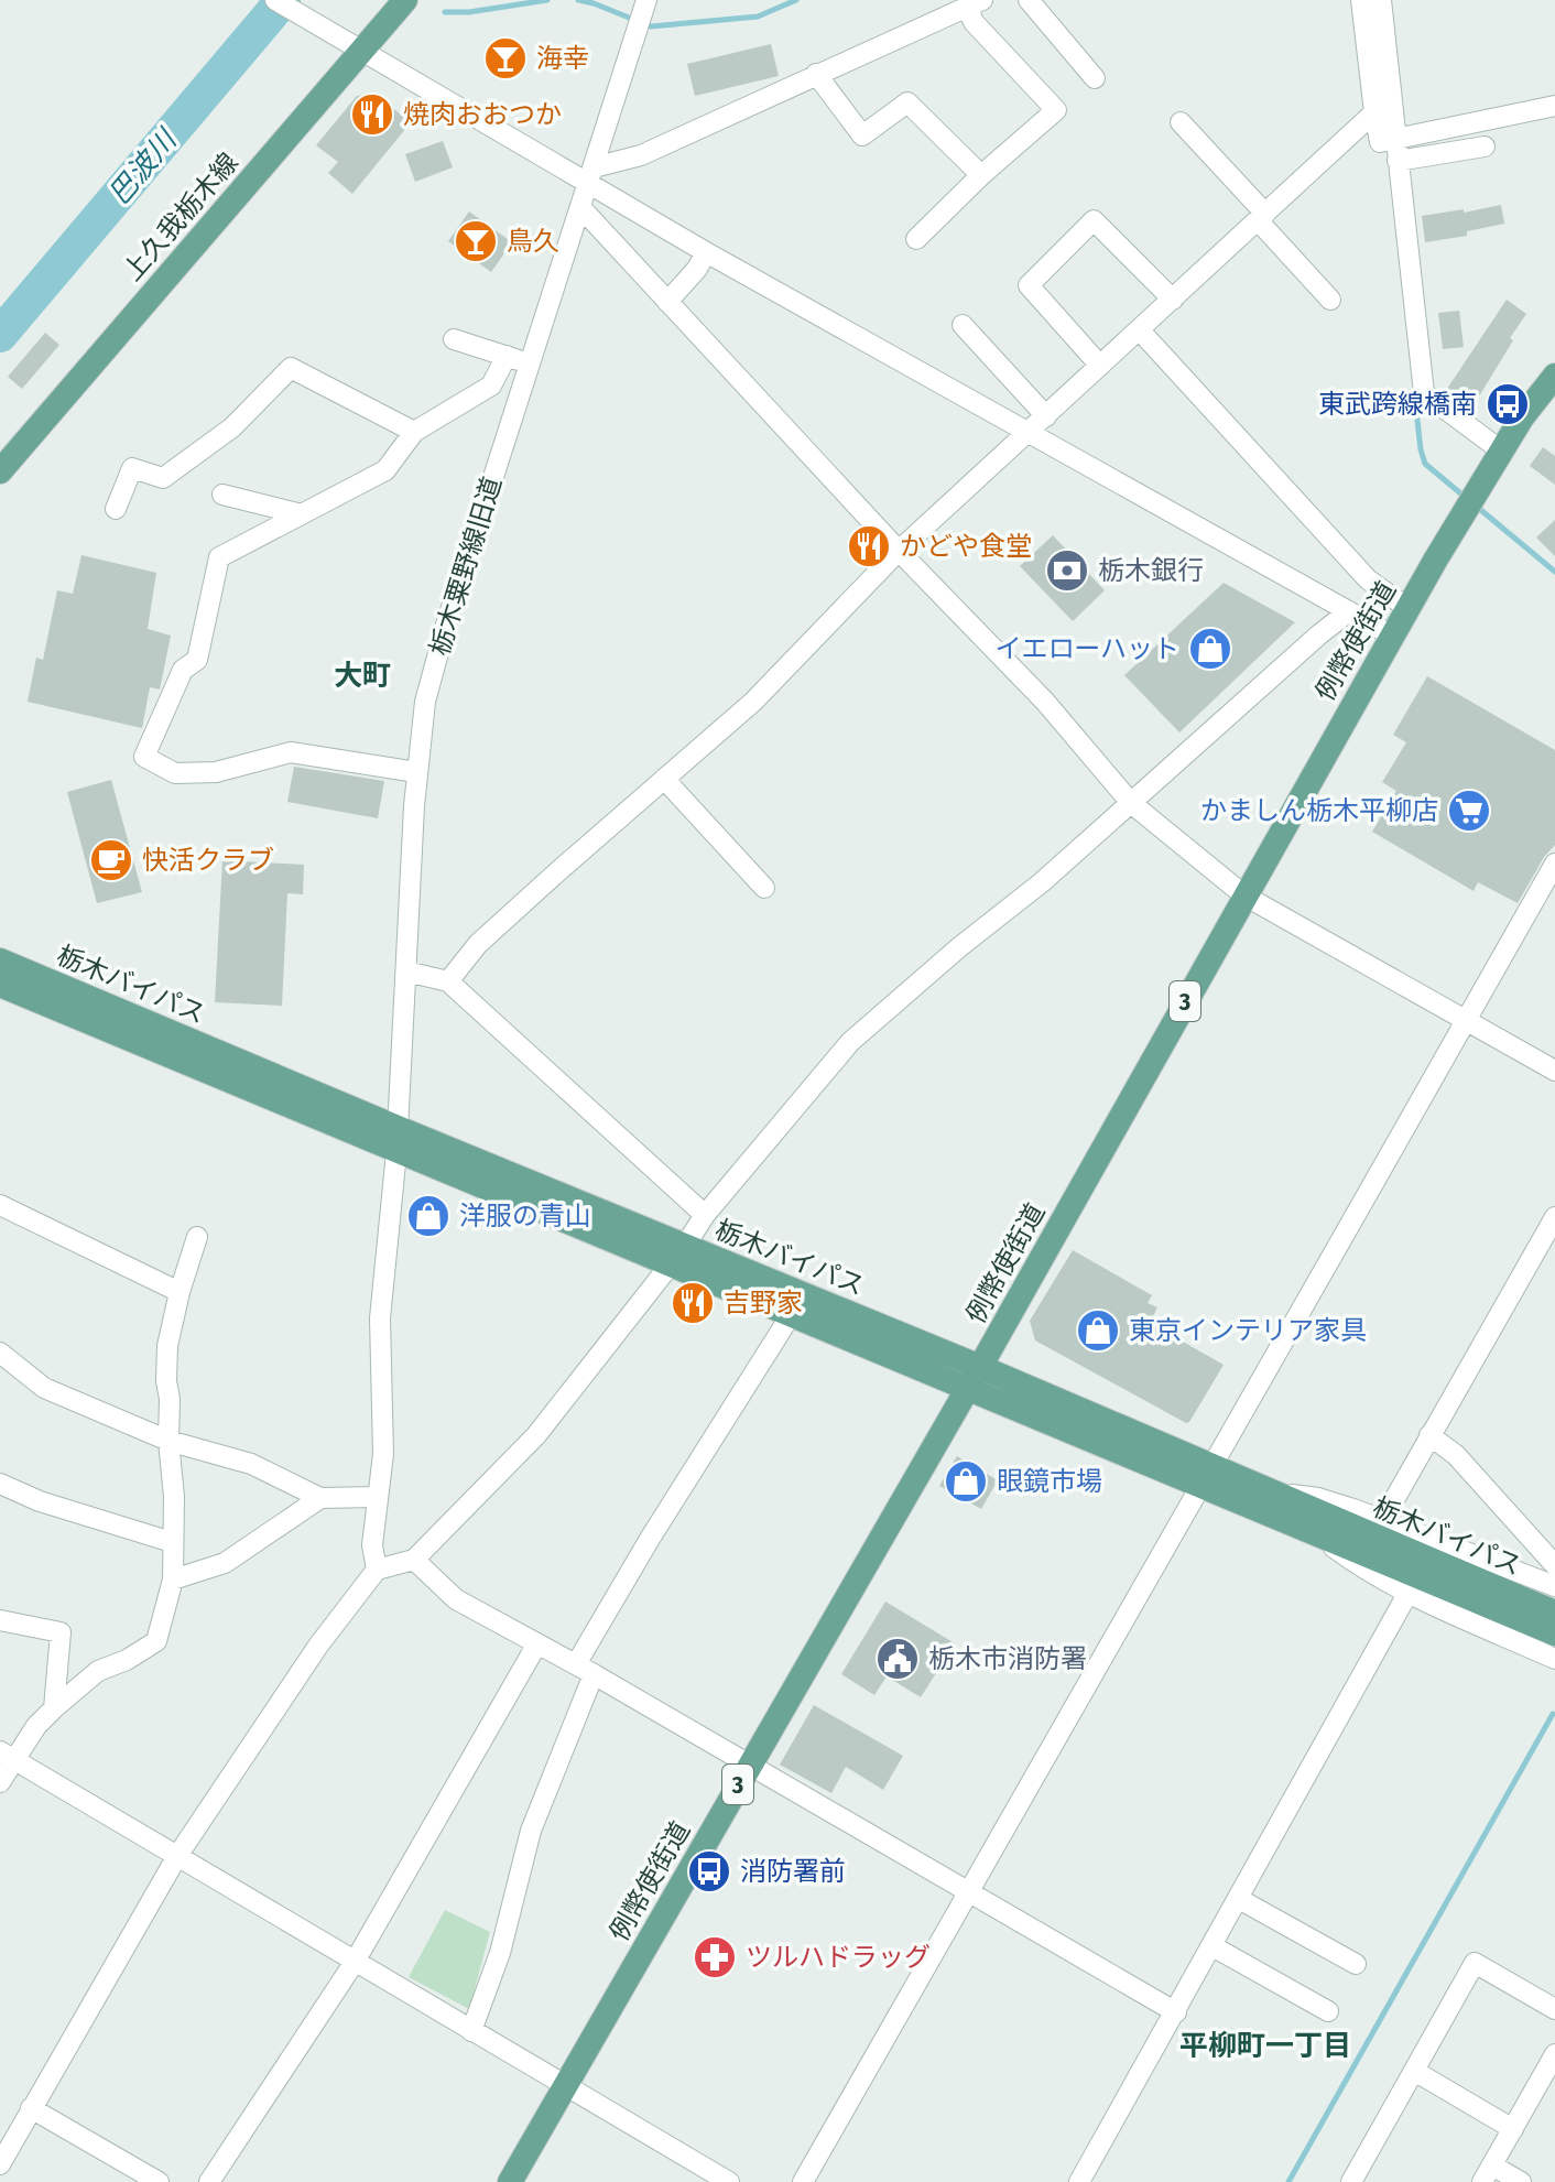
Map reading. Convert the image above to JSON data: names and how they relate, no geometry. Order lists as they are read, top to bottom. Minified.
{"streets":{"main road":["上久我栃木線","例幣使街道","栃木バイパス","3"],"street":["栃木粟野線旧道"]},"crossings":[["栃木粟野線旧道","栃木バイパス"],["例幣使街道","栃木バイパス"]],"districts":["大町","平柳町一丁目"],"water":["巴波川"],"places":{"bar":["海幸","鳥久"],"restaurant":["焼肉おおつか","かどや食堂","吉野家"],"bus stop":["東武跨線橋南","消防署前"],"bank":["栃木銀行"],"shop":["イエローハット","洋服の青山","東京インテリア家具","眼鏡市場"],"supermarket":["かましん栃木平柳店"],"cafe":["快活クラブ"],"public building":["栃木市消防署"],"pharmacy":["ツルハドラッグ"]}}
